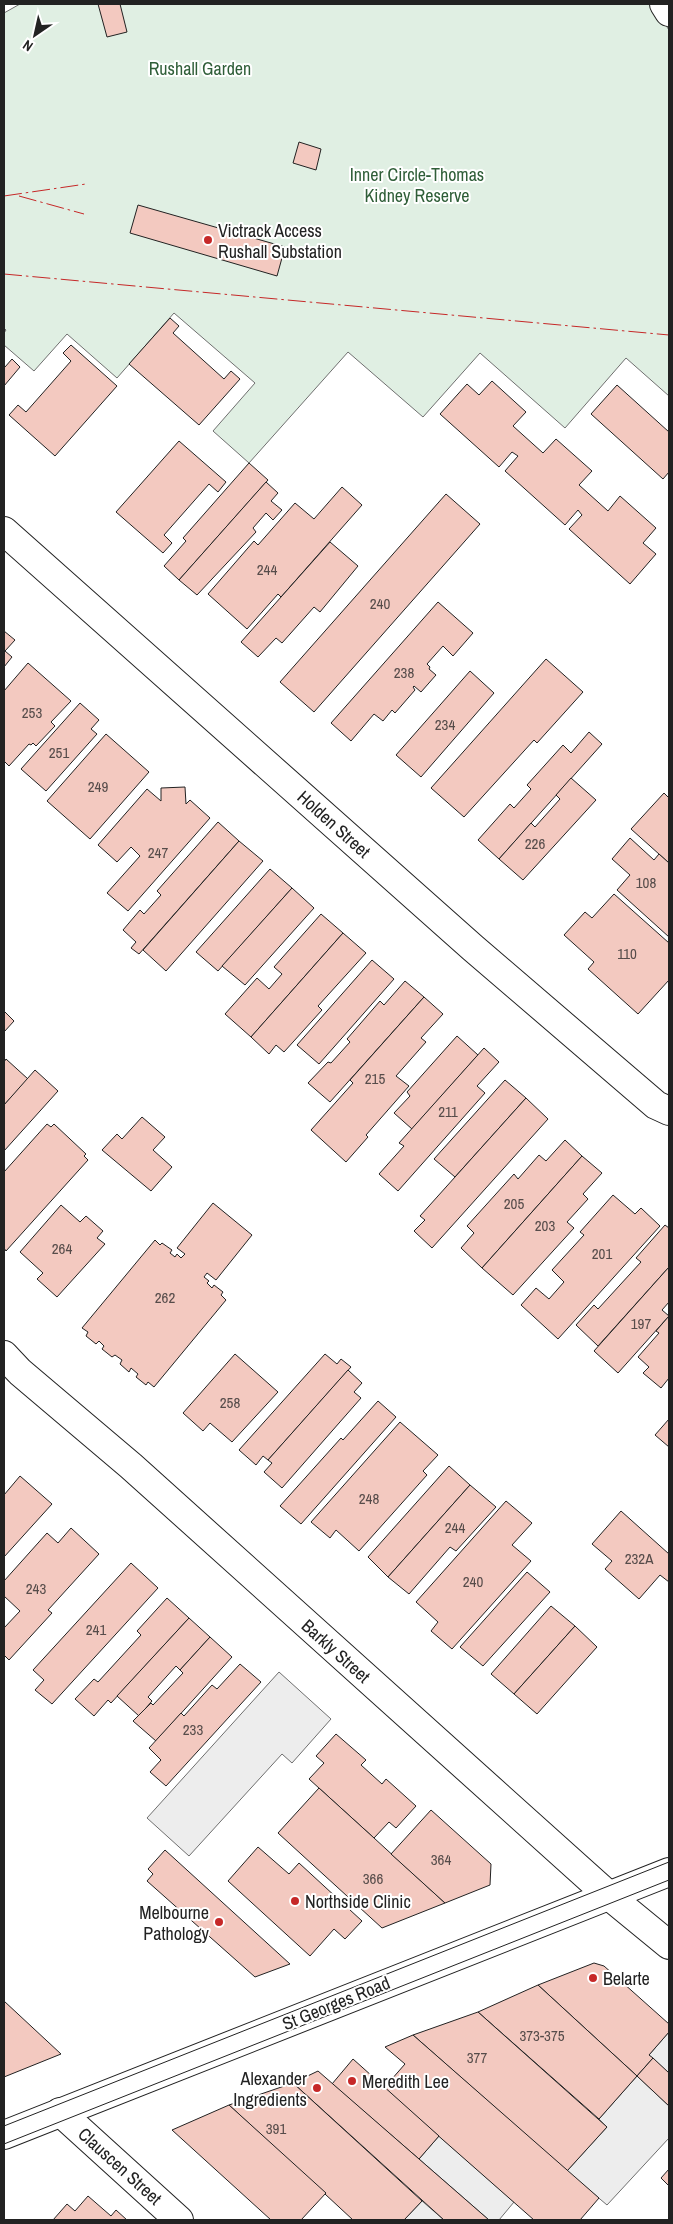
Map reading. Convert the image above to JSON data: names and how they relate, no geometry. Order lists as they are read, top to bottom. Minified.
{"streets":{"main road":["Holden Street","Barkly Street","St Georges Road","Clauscen Street"]},"crossings":[["Barkly Street","St Georges Road"],["St Georges Road","Clauscen Street"]],"parks":["Rushall Garden","Inner Circle-Thomas Kidney Reserve"],"places":["Victrack Access Rushall Substation","Northside Clinic","Melbourne Pathology","Belarte","Meredith Lee","Alexander Ingredients"],"house_numbers":["244","240","238","253","234","251","249","226","247","108","110","215","211","205","203","264","201","262","197","258","248","244","232A","240","243","241","233","364","366","373-375","377","391"],"north":"bottom left"}
